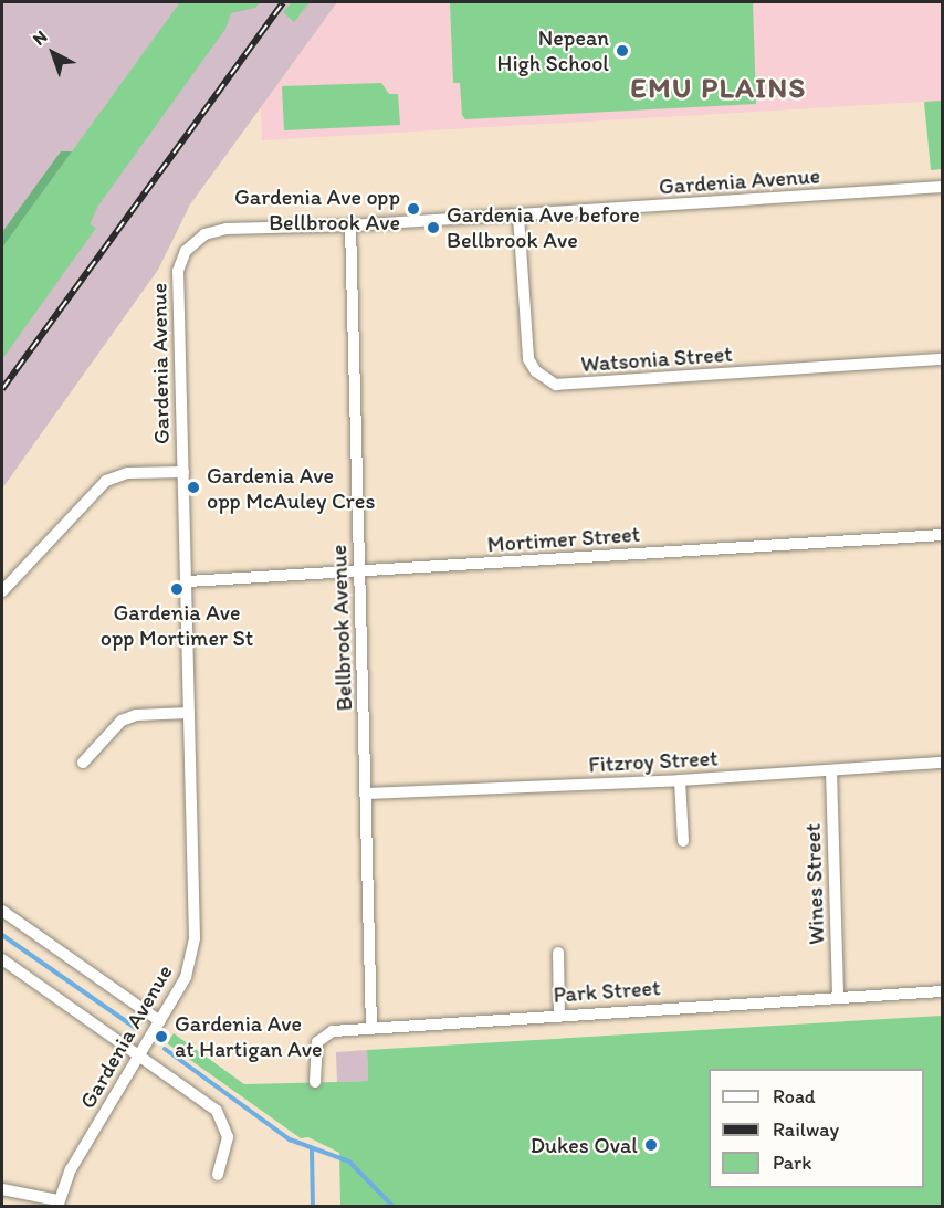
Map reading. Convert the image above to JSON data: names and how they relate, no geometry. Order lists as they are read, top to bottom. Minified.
{"streets":{"street":["Gardenia Avenue","Watsonia Street","Mortimer Street","Bellbrook Avenue","Fitzroy Street","Wines Street","Park Street"]},"crossings":[["Gardenia Avenue","Watsonia Street"],["Gardenia Avenue","Mortimer Street"],["Gardenia Avenue","Bellbrook Avenue"],["Mortimer Street","Bellbrook Avenue"],["Bellbrook Avenue","Fitzroy Street"],["Bellbrook Avenue","Park Street"],["Fitzroy Street","Wines Street"],["Wines Street","Park Street"]],"districts":["EMU PLAINS"],"places":["Nepean High School","Gardenia Ave opp Bellbrook Ave","Gardenia Ave before Bellbrook Ave","Gardenia Ave opp McAuley Cres","Gardenia Ave opp Mortimer St","Gardenia Ave at Hartigan Ave","Dukes Oval"],"legend":["Road","Railway","Park"],"north":"top left"}
